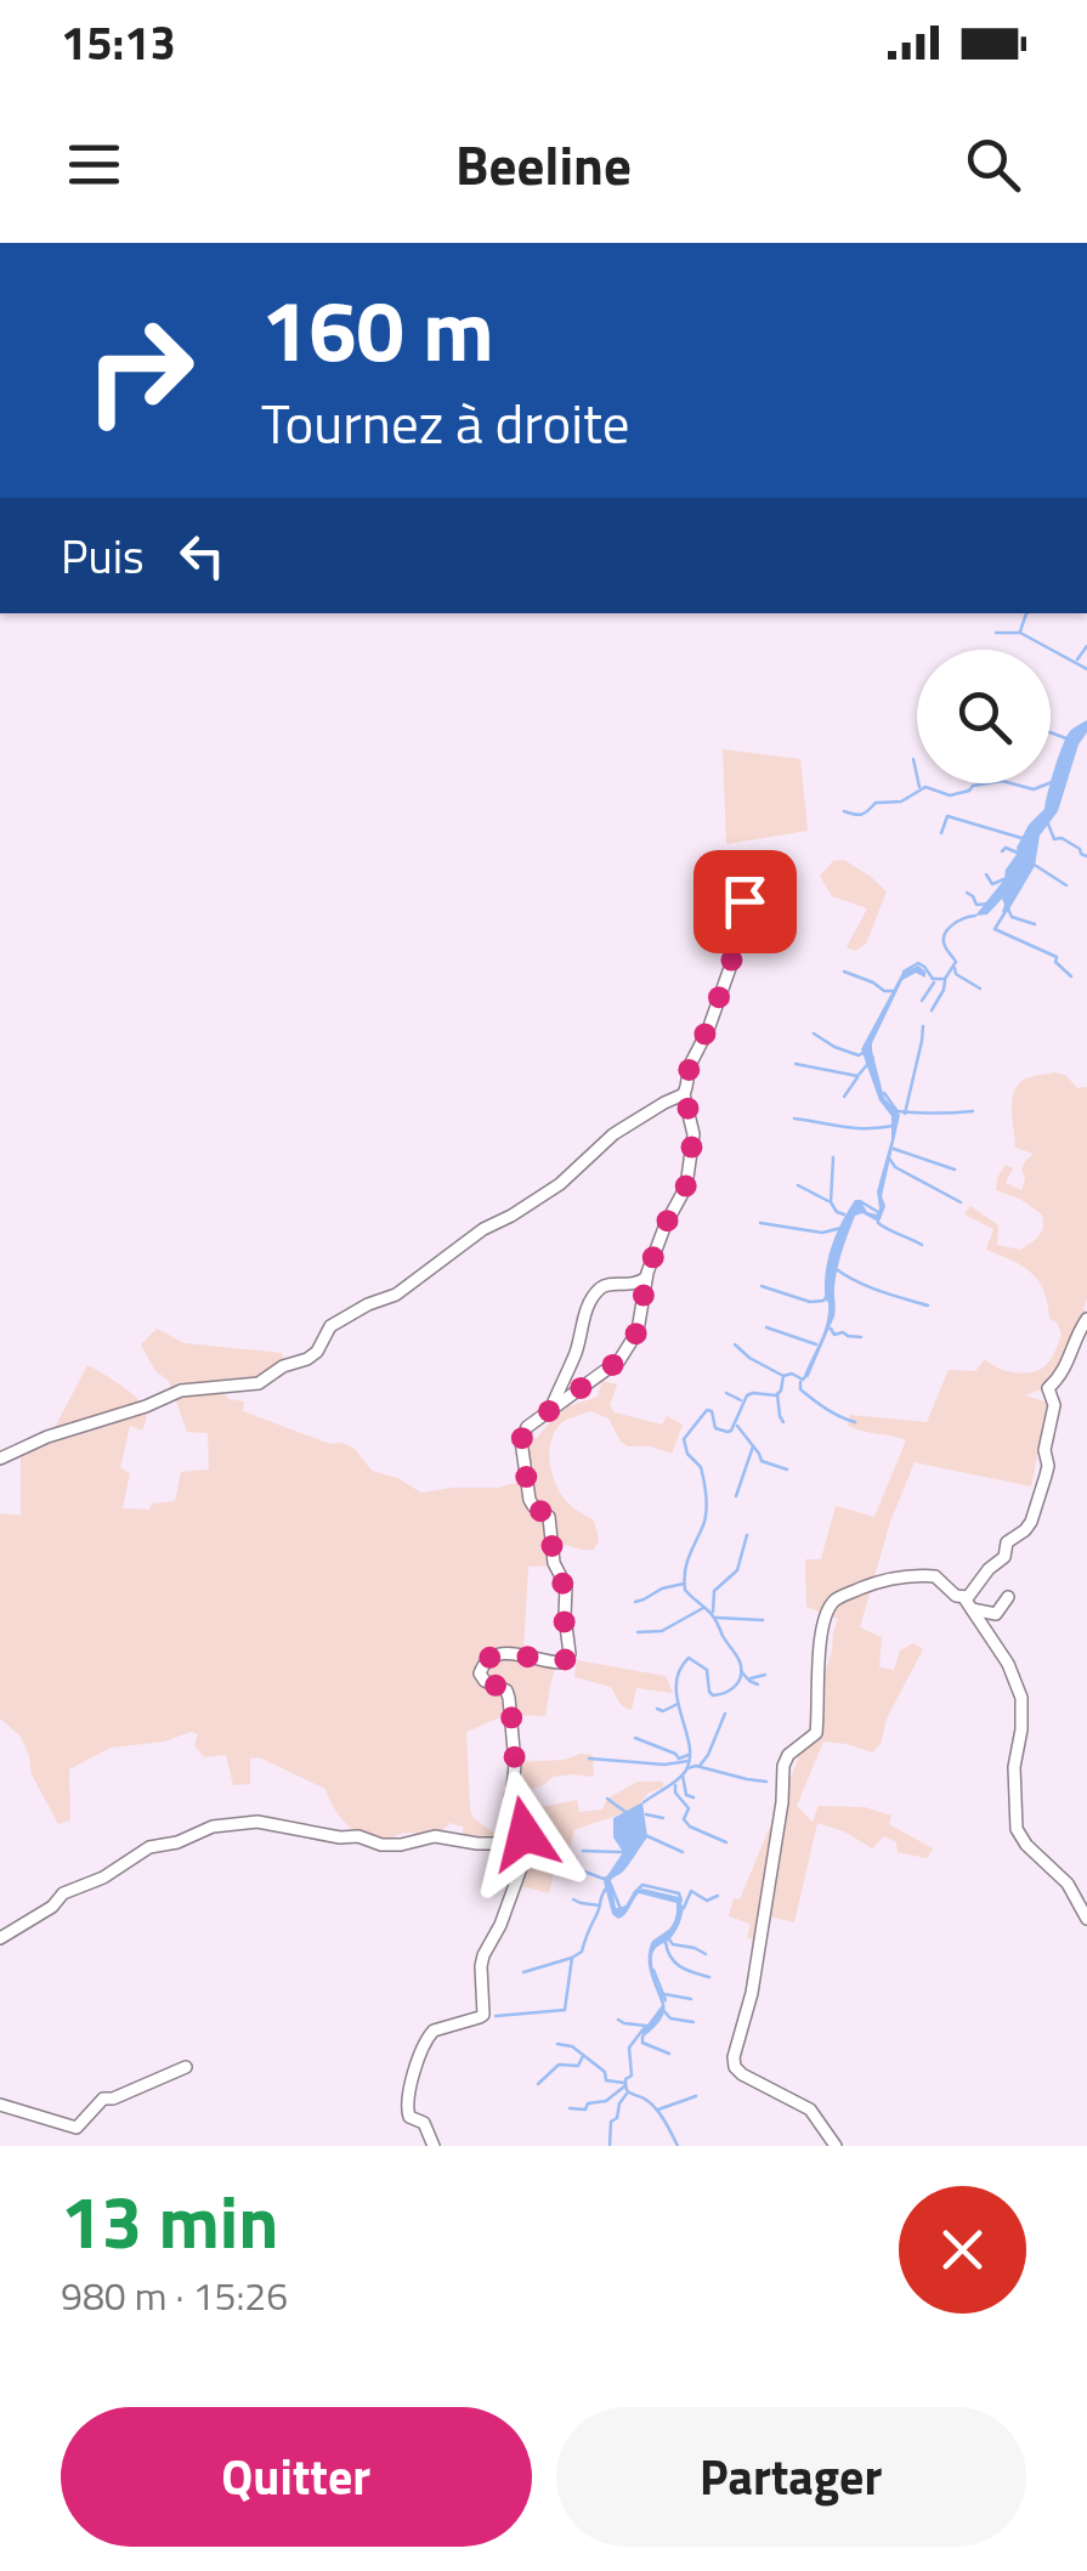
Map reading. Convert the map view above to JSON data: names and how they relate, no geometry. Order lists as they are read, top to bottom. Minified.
{"page":{"status":"15:13","header":"Beeline","turn":["160 m","Tournez à droite"],"then":"Puis","heading":["13 min","980 m · 15:26"],"buttons":["Quitter","Partager"]}}
